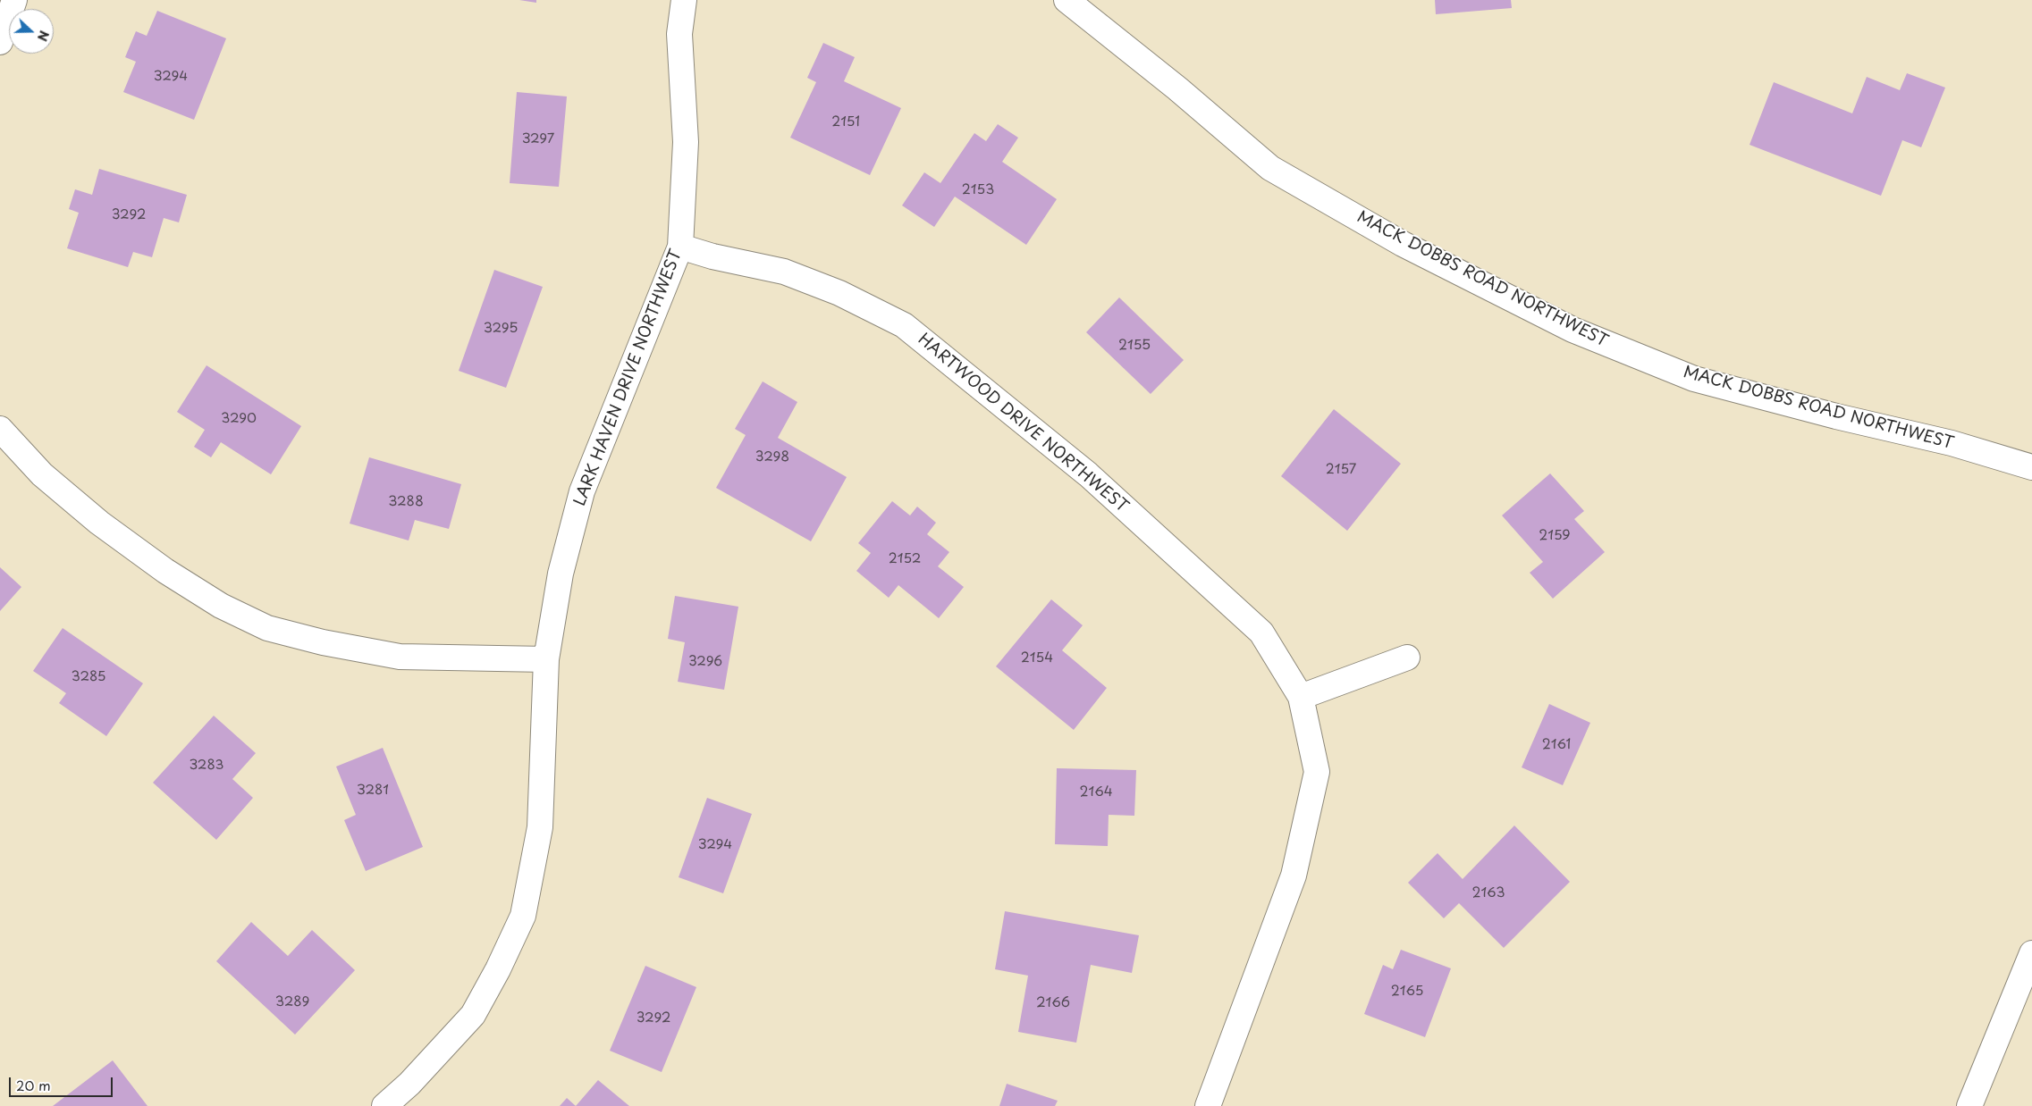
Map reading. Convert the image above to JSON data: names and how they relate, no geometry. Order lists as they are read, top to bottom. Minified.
{"streets":{"street":["MACK DOBBS ROAD NORTHWEST","LARK HAVEN DRIVE NORTHWEST","HARTWOOD DRIVE NORTHWEST"]},"crossings":[["LARK HAVEN DRIVE NORTHWEST","HARTWOOD DRIVE NORTHWEST"]],"house_numbers":["3294","2151","3297","2153","3292","3295","2155","3290","3298","2157","3288","2159","2152","2154","3296","3285","2161","3283","3281","2164","3294","2163","2165","3289","2166","3292"],"scale_bar":"20 m","north":"right"}
